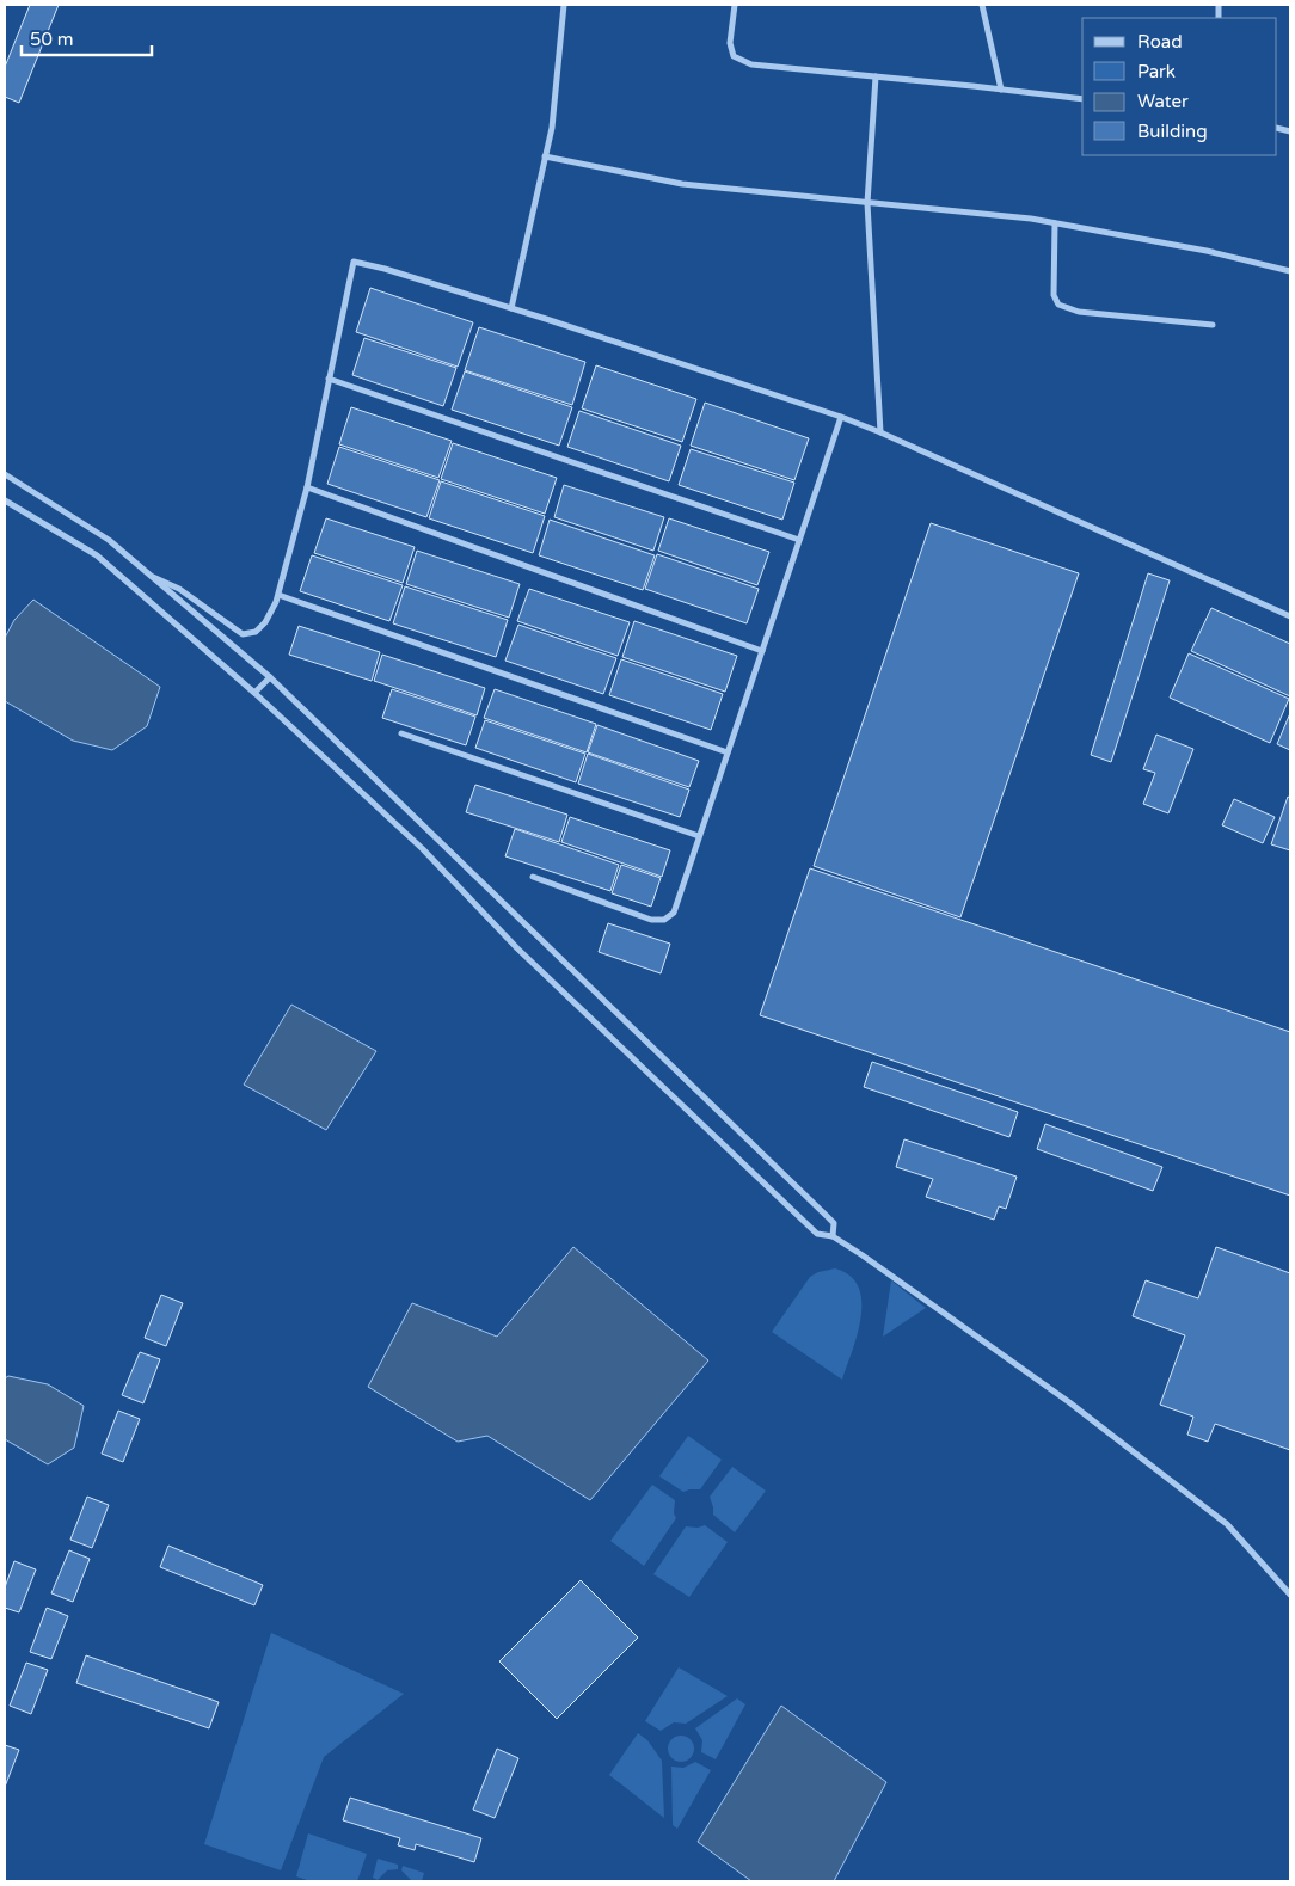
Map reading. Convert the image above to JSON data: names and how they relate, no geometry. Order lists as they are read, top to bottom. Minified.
{"legend":["Road","Park","Water","Building"],"scale_bar":"50 m"}
